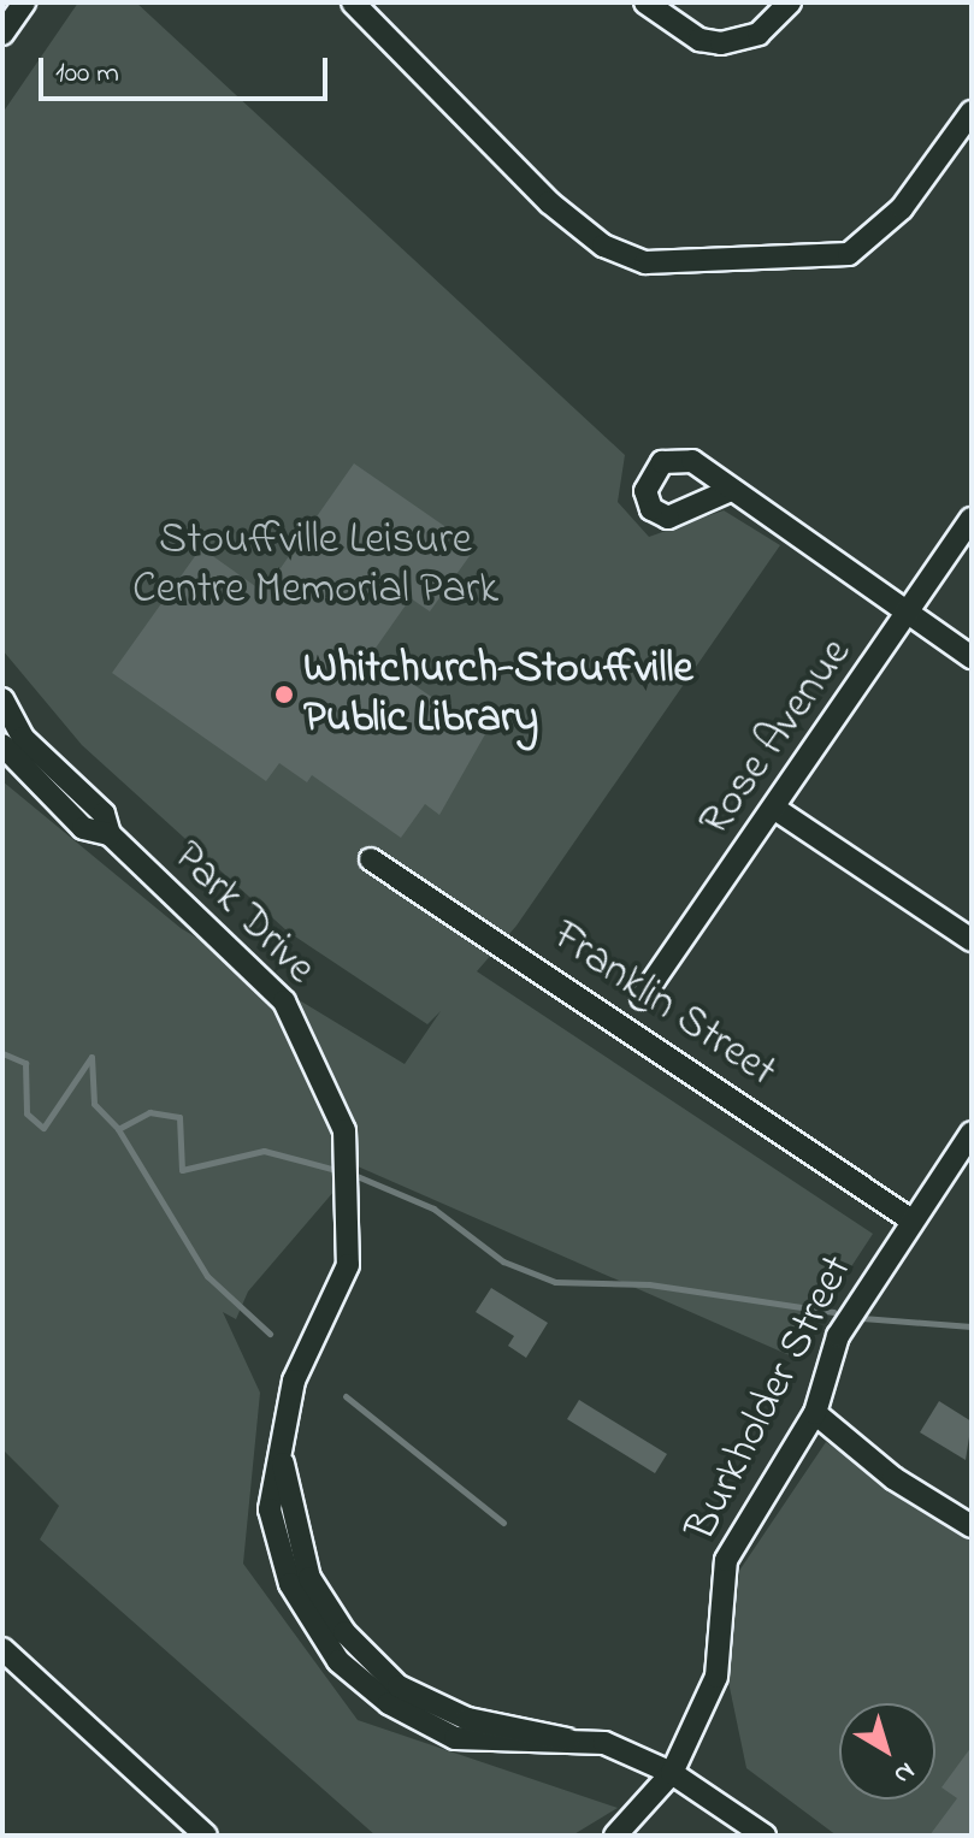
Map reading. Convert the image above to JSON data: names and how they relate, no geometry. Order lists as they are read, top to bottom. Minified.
{"streets":{"street":["Rose Avenue","Park Drive","Franklin Street","Burkholder Street"]},"crossings":[["Park Drive","Burkholder Street"],["Franklin Street","Burkholder Street"]],"parks":["Stouffville Leisure Centre Memorial Park"],"places":["Whitchurch-Stouffville Public Library"],"scale_bar":"100 m","north":"bottom right"}
